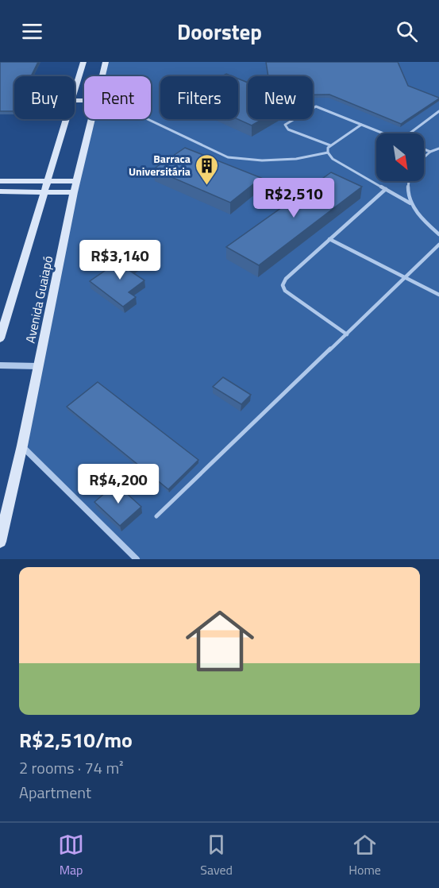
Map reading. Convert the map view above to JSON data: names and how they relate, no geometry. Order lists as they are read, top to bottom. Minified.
{"streets":{"main road":["Avenida Guaiapó"]},"places":{"building":["Barraca Universitária"]},"north":"bottom right","page":{"header":"Doorstep","chip":["Buy","Rent","Filters","New"],"price":["R$2,510","R$3,140","R$4,200"],"list":[{"name":"R$2,510/mo","note":"2 rooms · 74 m² · Apartment"}],"tabs":["Map","Saved","Home"]}}
